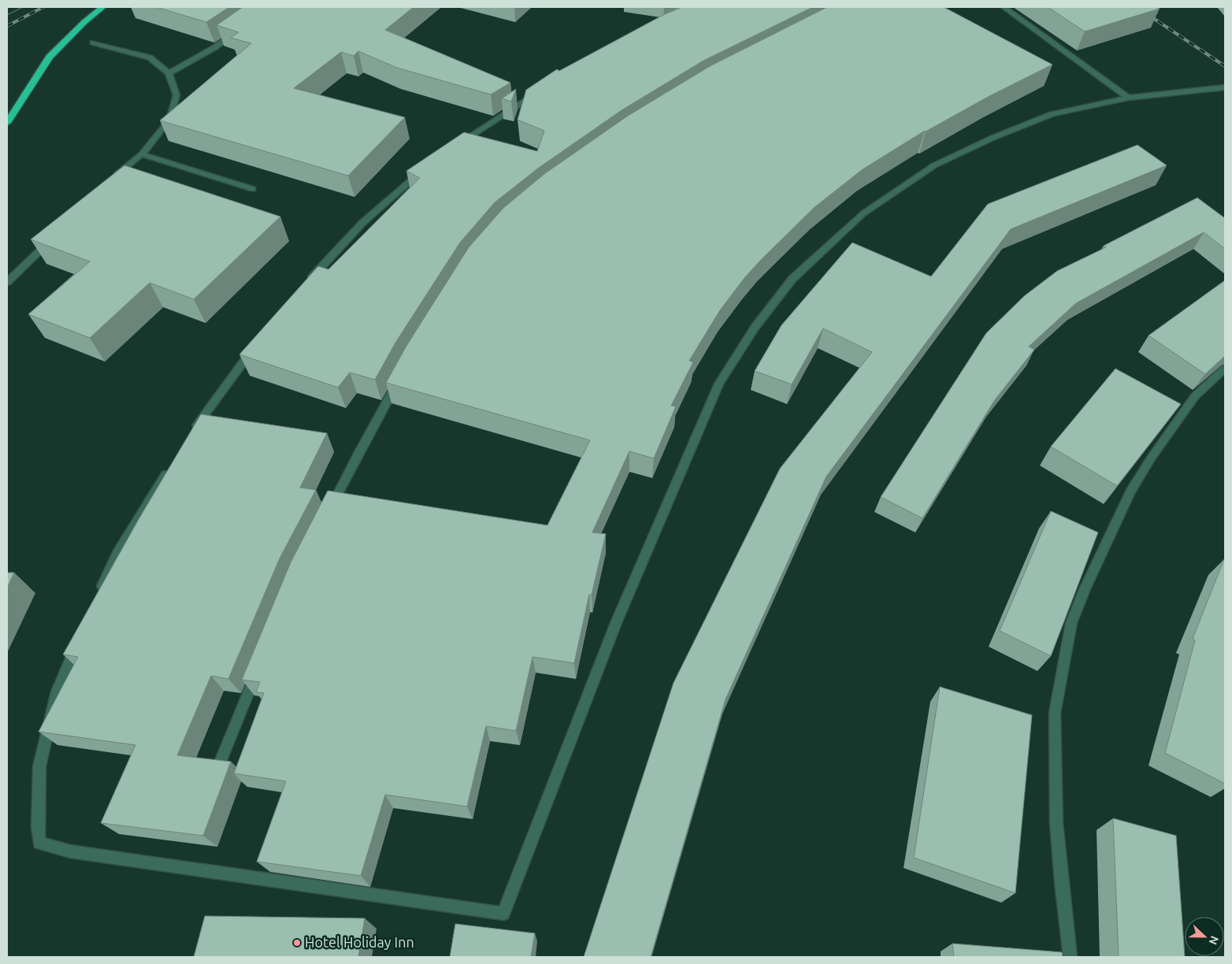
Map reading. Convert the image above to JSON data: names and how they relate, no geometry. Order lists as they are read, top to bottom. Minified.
{"places":["Hotel Holiday Inn"],"north":"right"}
